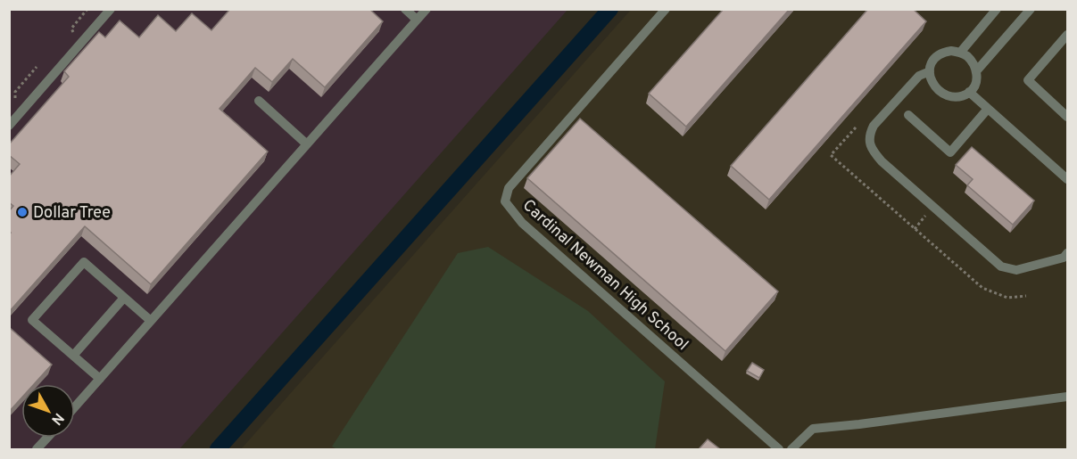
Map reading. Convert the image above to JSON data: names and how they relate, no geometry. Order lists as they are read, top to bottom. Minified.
{"streets":{"lane":["Cardinal Newman High School"]},"places":["Dollar Tree"],"north":"bottom right"}
